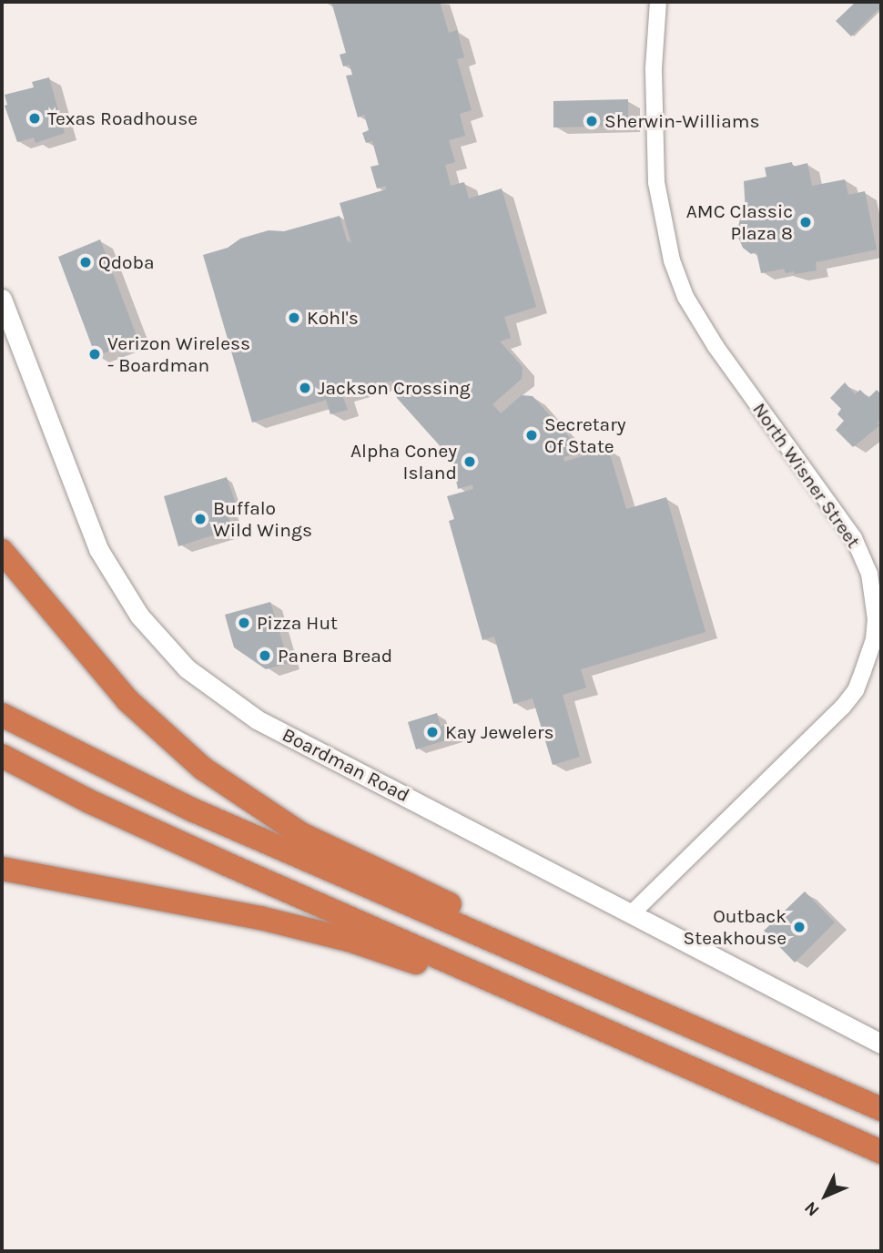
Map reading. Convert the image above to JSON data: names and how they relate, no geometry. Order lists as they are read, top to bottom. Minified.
{"streets":{"main road":["Boardman Road"],"street":["North Wisner Street"]},"crossings":[["North Wisner Street","Boardman Road"]],"places":["Texas Roadhouse","Sherwin-Williams","AMC Classic Plaza 8","Qdoba","Kohl's","Verizon Wireless - Boardman","Jackson Crossing","Secretary Of State","Alpha Coney Island","Buffalo Wild Wings","Pizza Hut","Panera Bread","Kay Jewelers","Outback Steakhouse"],"north":"bottom left"}
